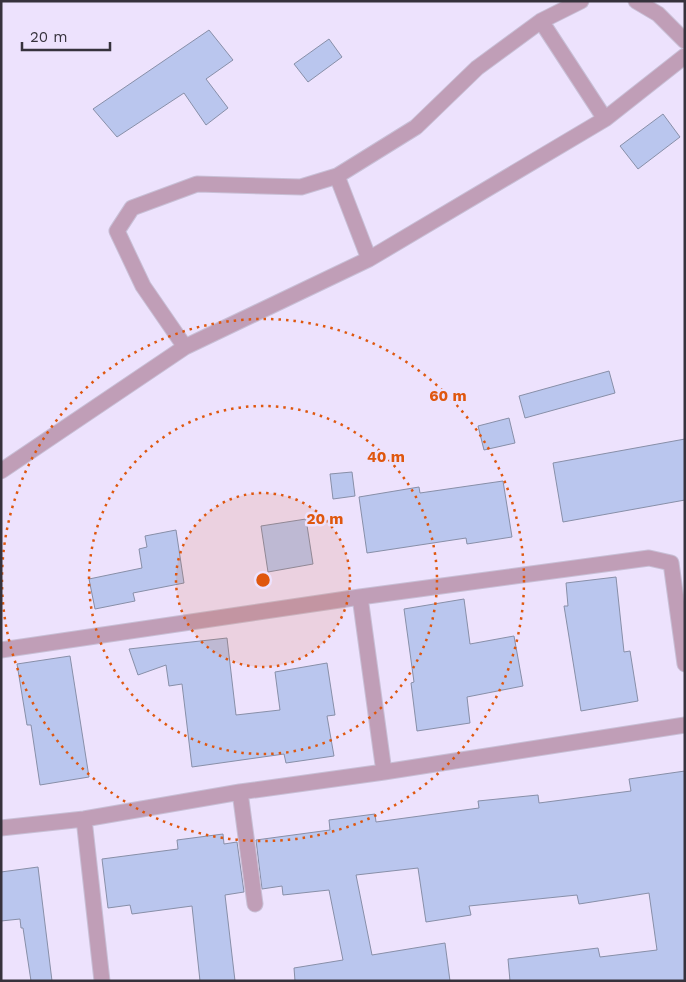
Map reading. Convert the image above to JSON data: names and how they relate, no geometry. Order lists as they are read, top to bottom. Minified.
{"scale_bar":"20 m","rings":["60 m","40 m","20 m"]}
